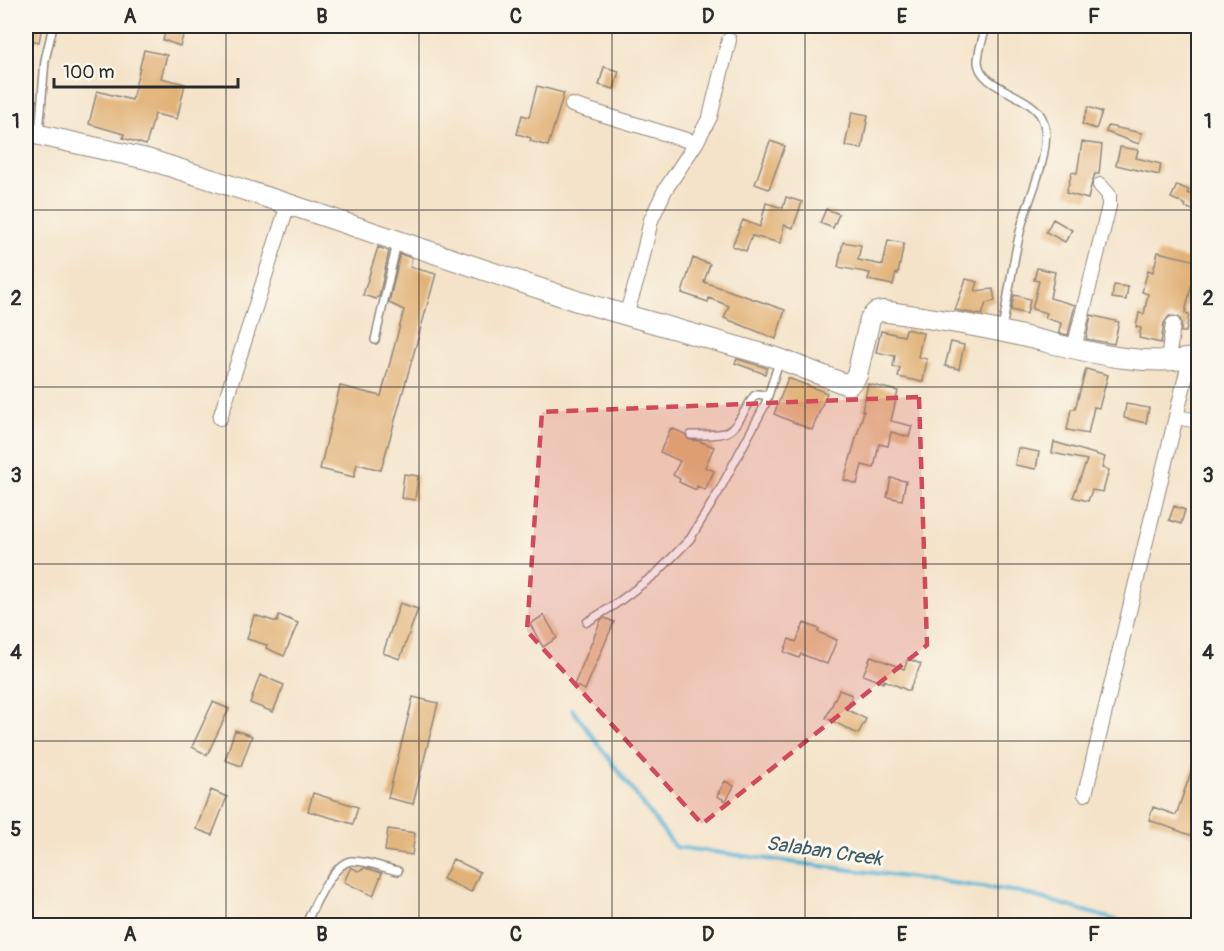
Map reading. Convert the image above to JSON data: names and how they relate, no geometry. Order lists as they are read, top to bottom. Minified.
{"water":["Salaban Creek"],"scale_bar":"100 m","grid":{"columns":["A","B","C","D","E","F"],"rows":["1","2","3","4","5"]}}
